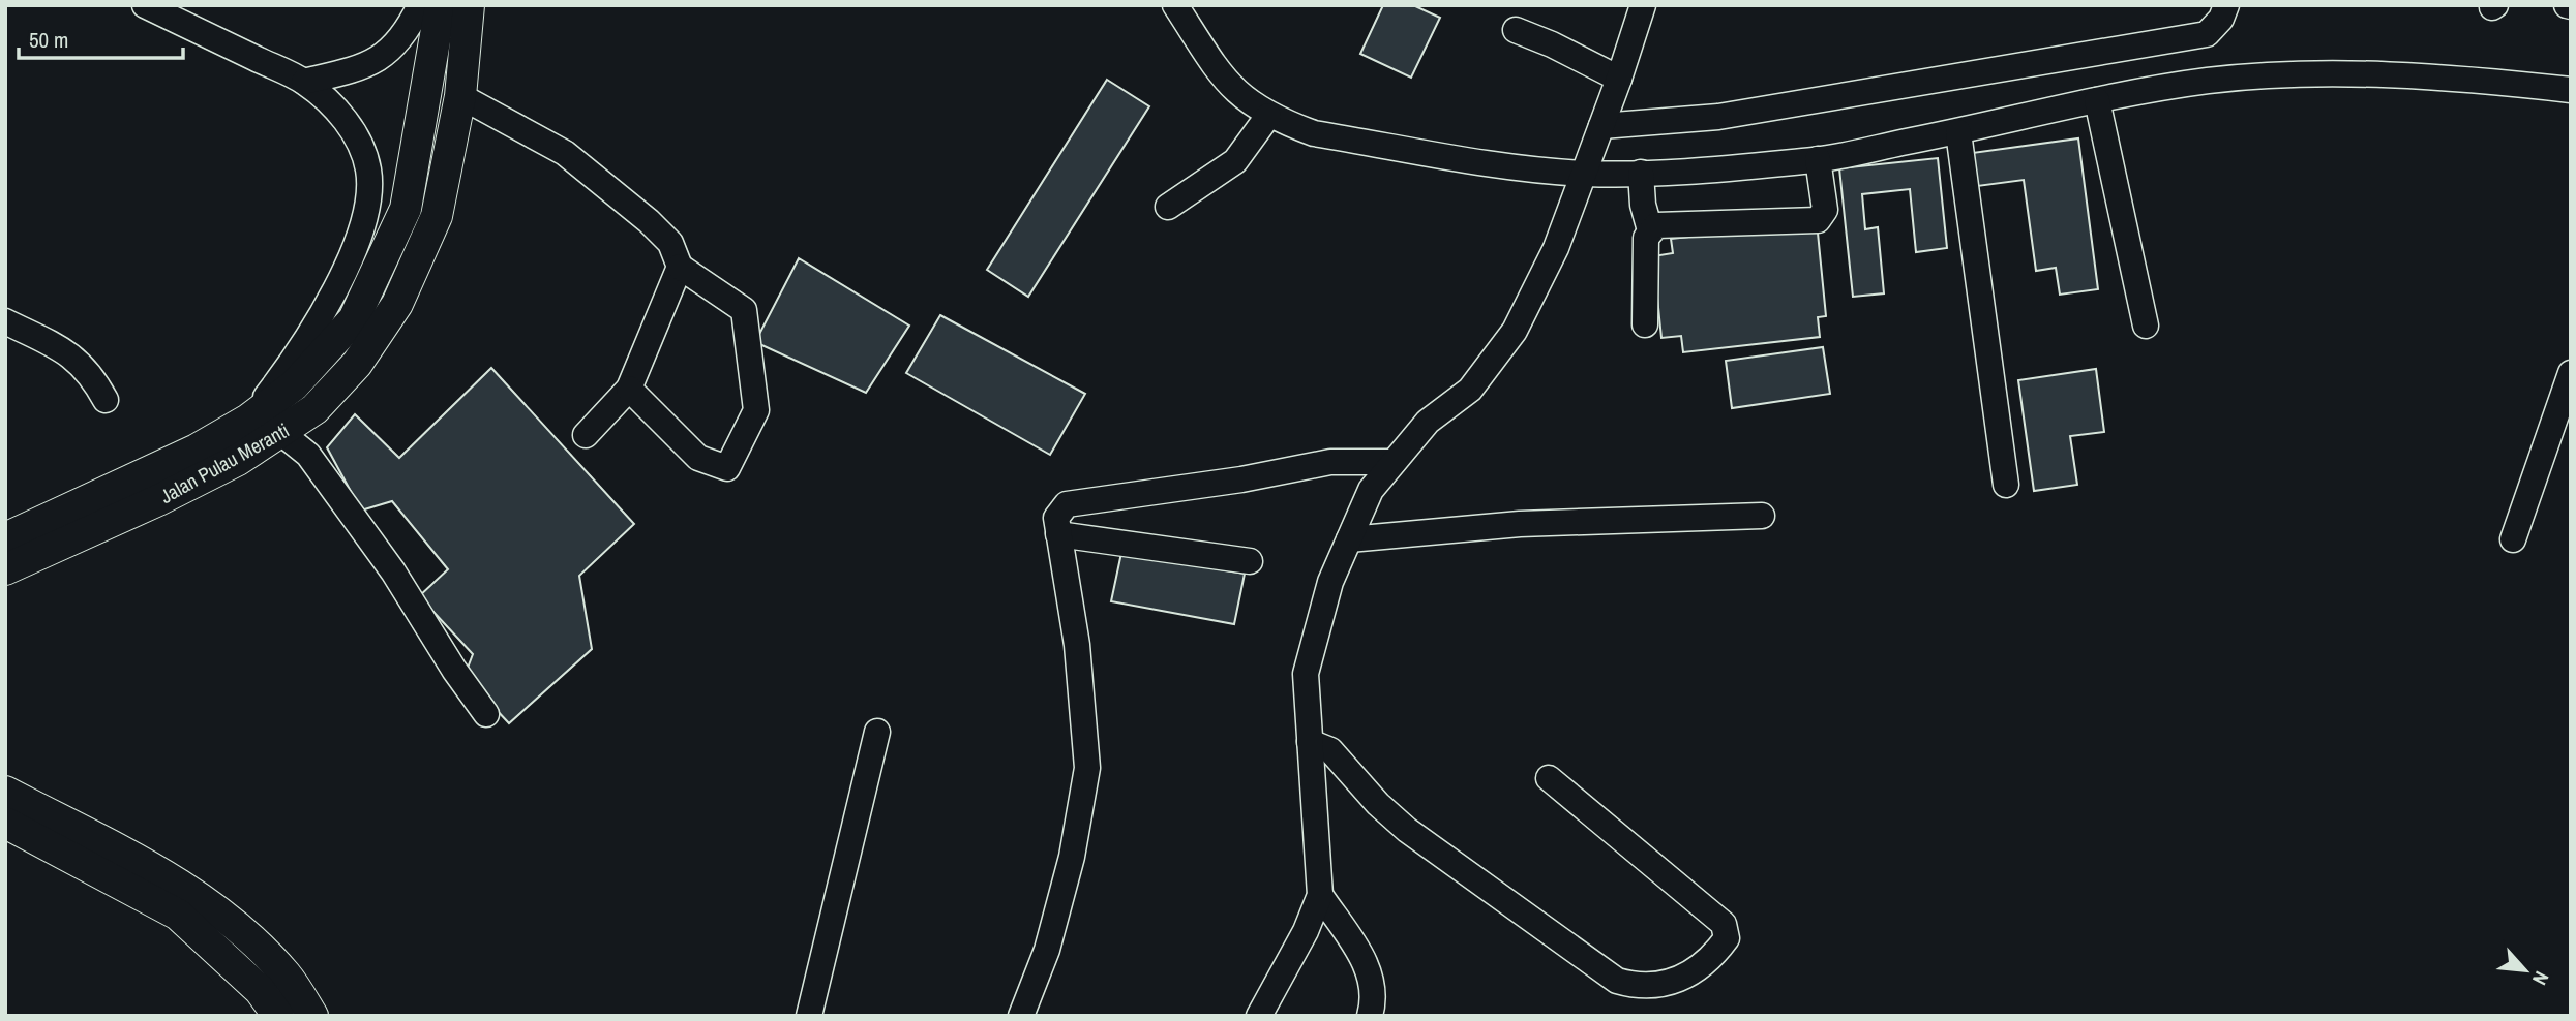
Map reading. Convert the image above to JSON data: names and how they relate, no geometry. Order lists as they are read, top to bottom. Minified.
{"streets":{"main road":["Jalan Pulau Meranti"]},"scale_bar":"50 m","north":"bottom right"}
